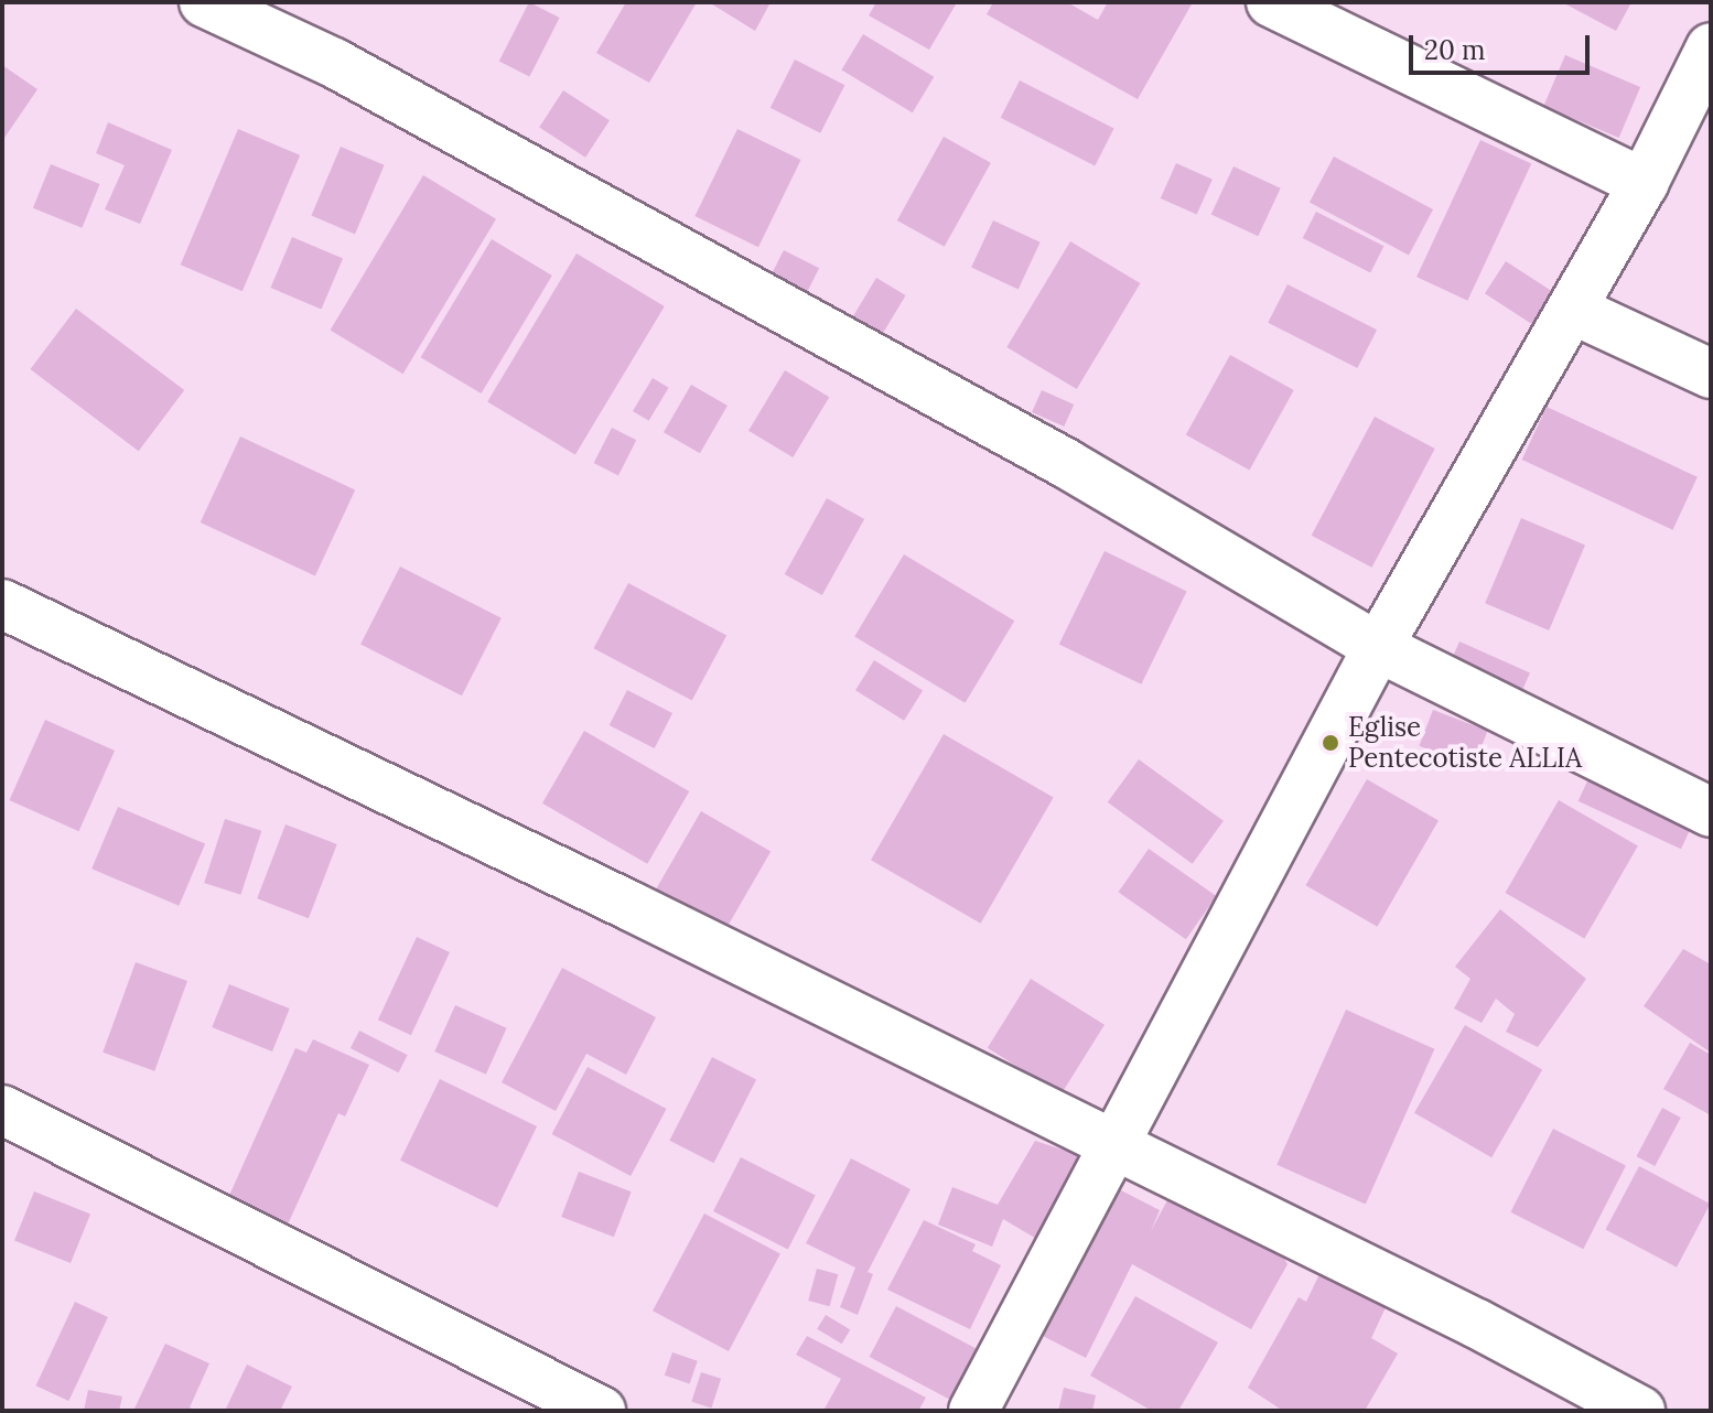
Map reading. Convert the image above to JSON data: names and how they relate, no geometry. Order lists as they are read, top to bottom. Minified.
{"places":["Eglise Pentecotiste ALLIA"],"scale_bar":"20 m"}
